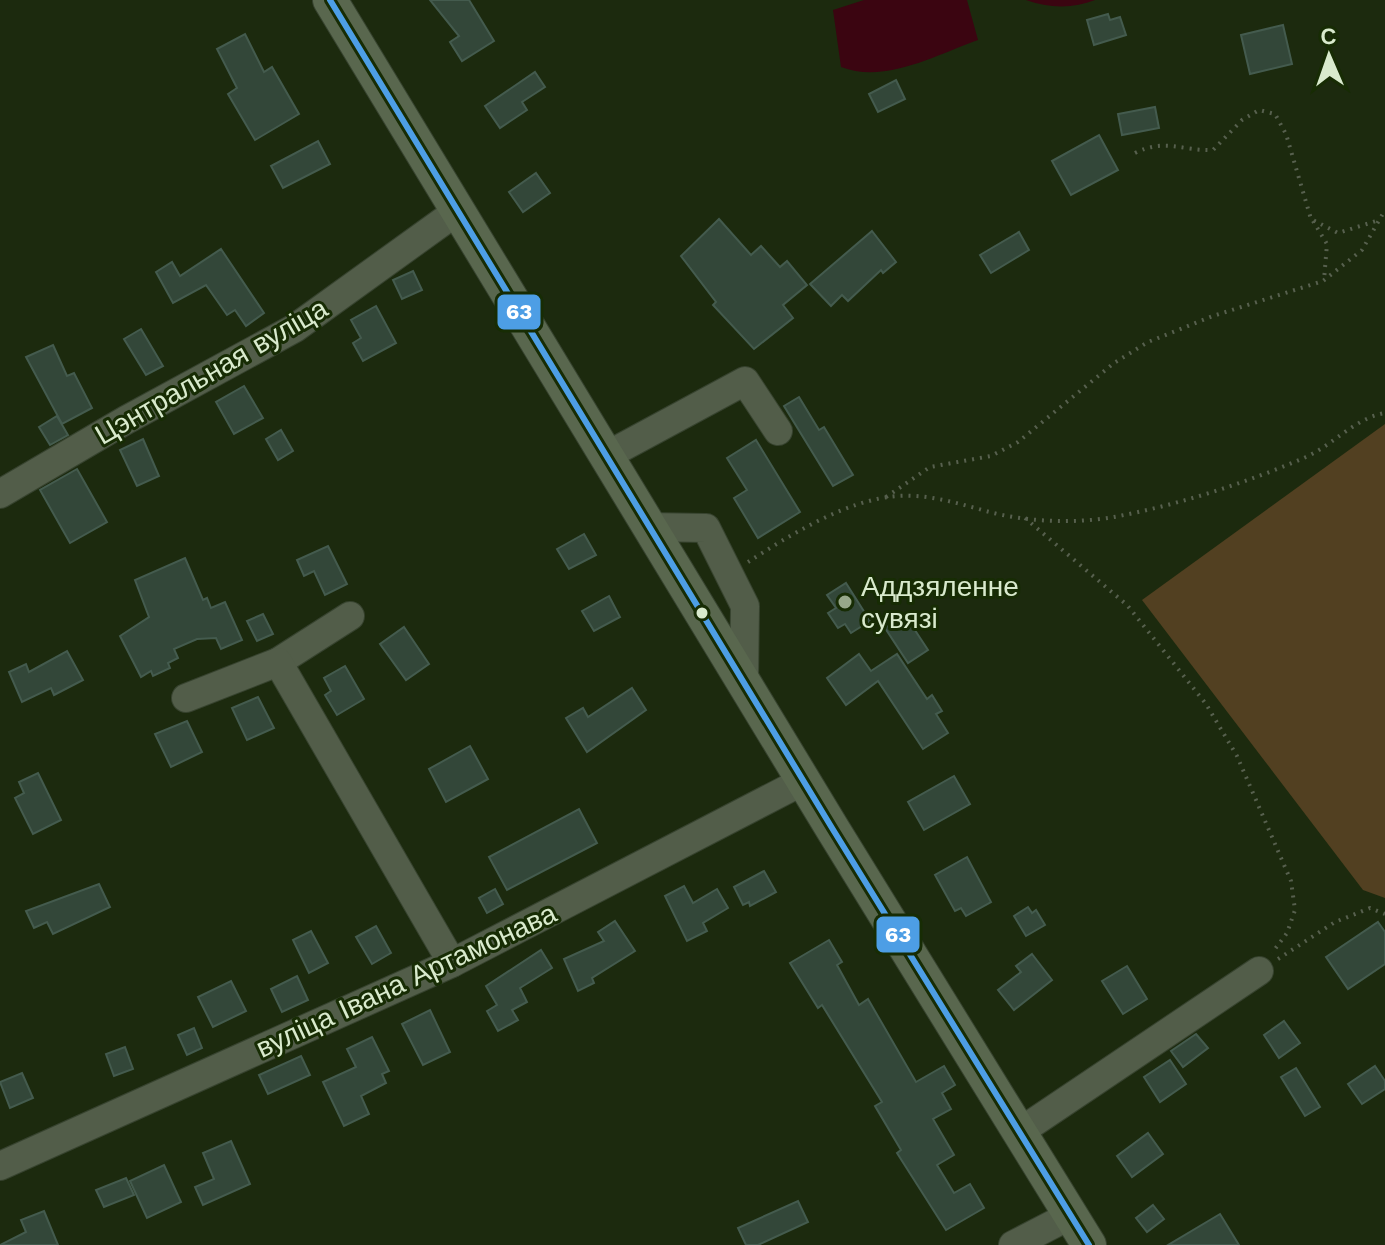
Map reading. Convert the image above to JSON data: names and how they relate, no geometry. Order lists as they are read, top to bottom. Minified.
{"streets":{"street":["Цэнтральная вуліца","вуліца Івана Артамонава"]},"places":["Аддзяленне сувязі"],"lines":["transit line 63"],"north":"top"}
